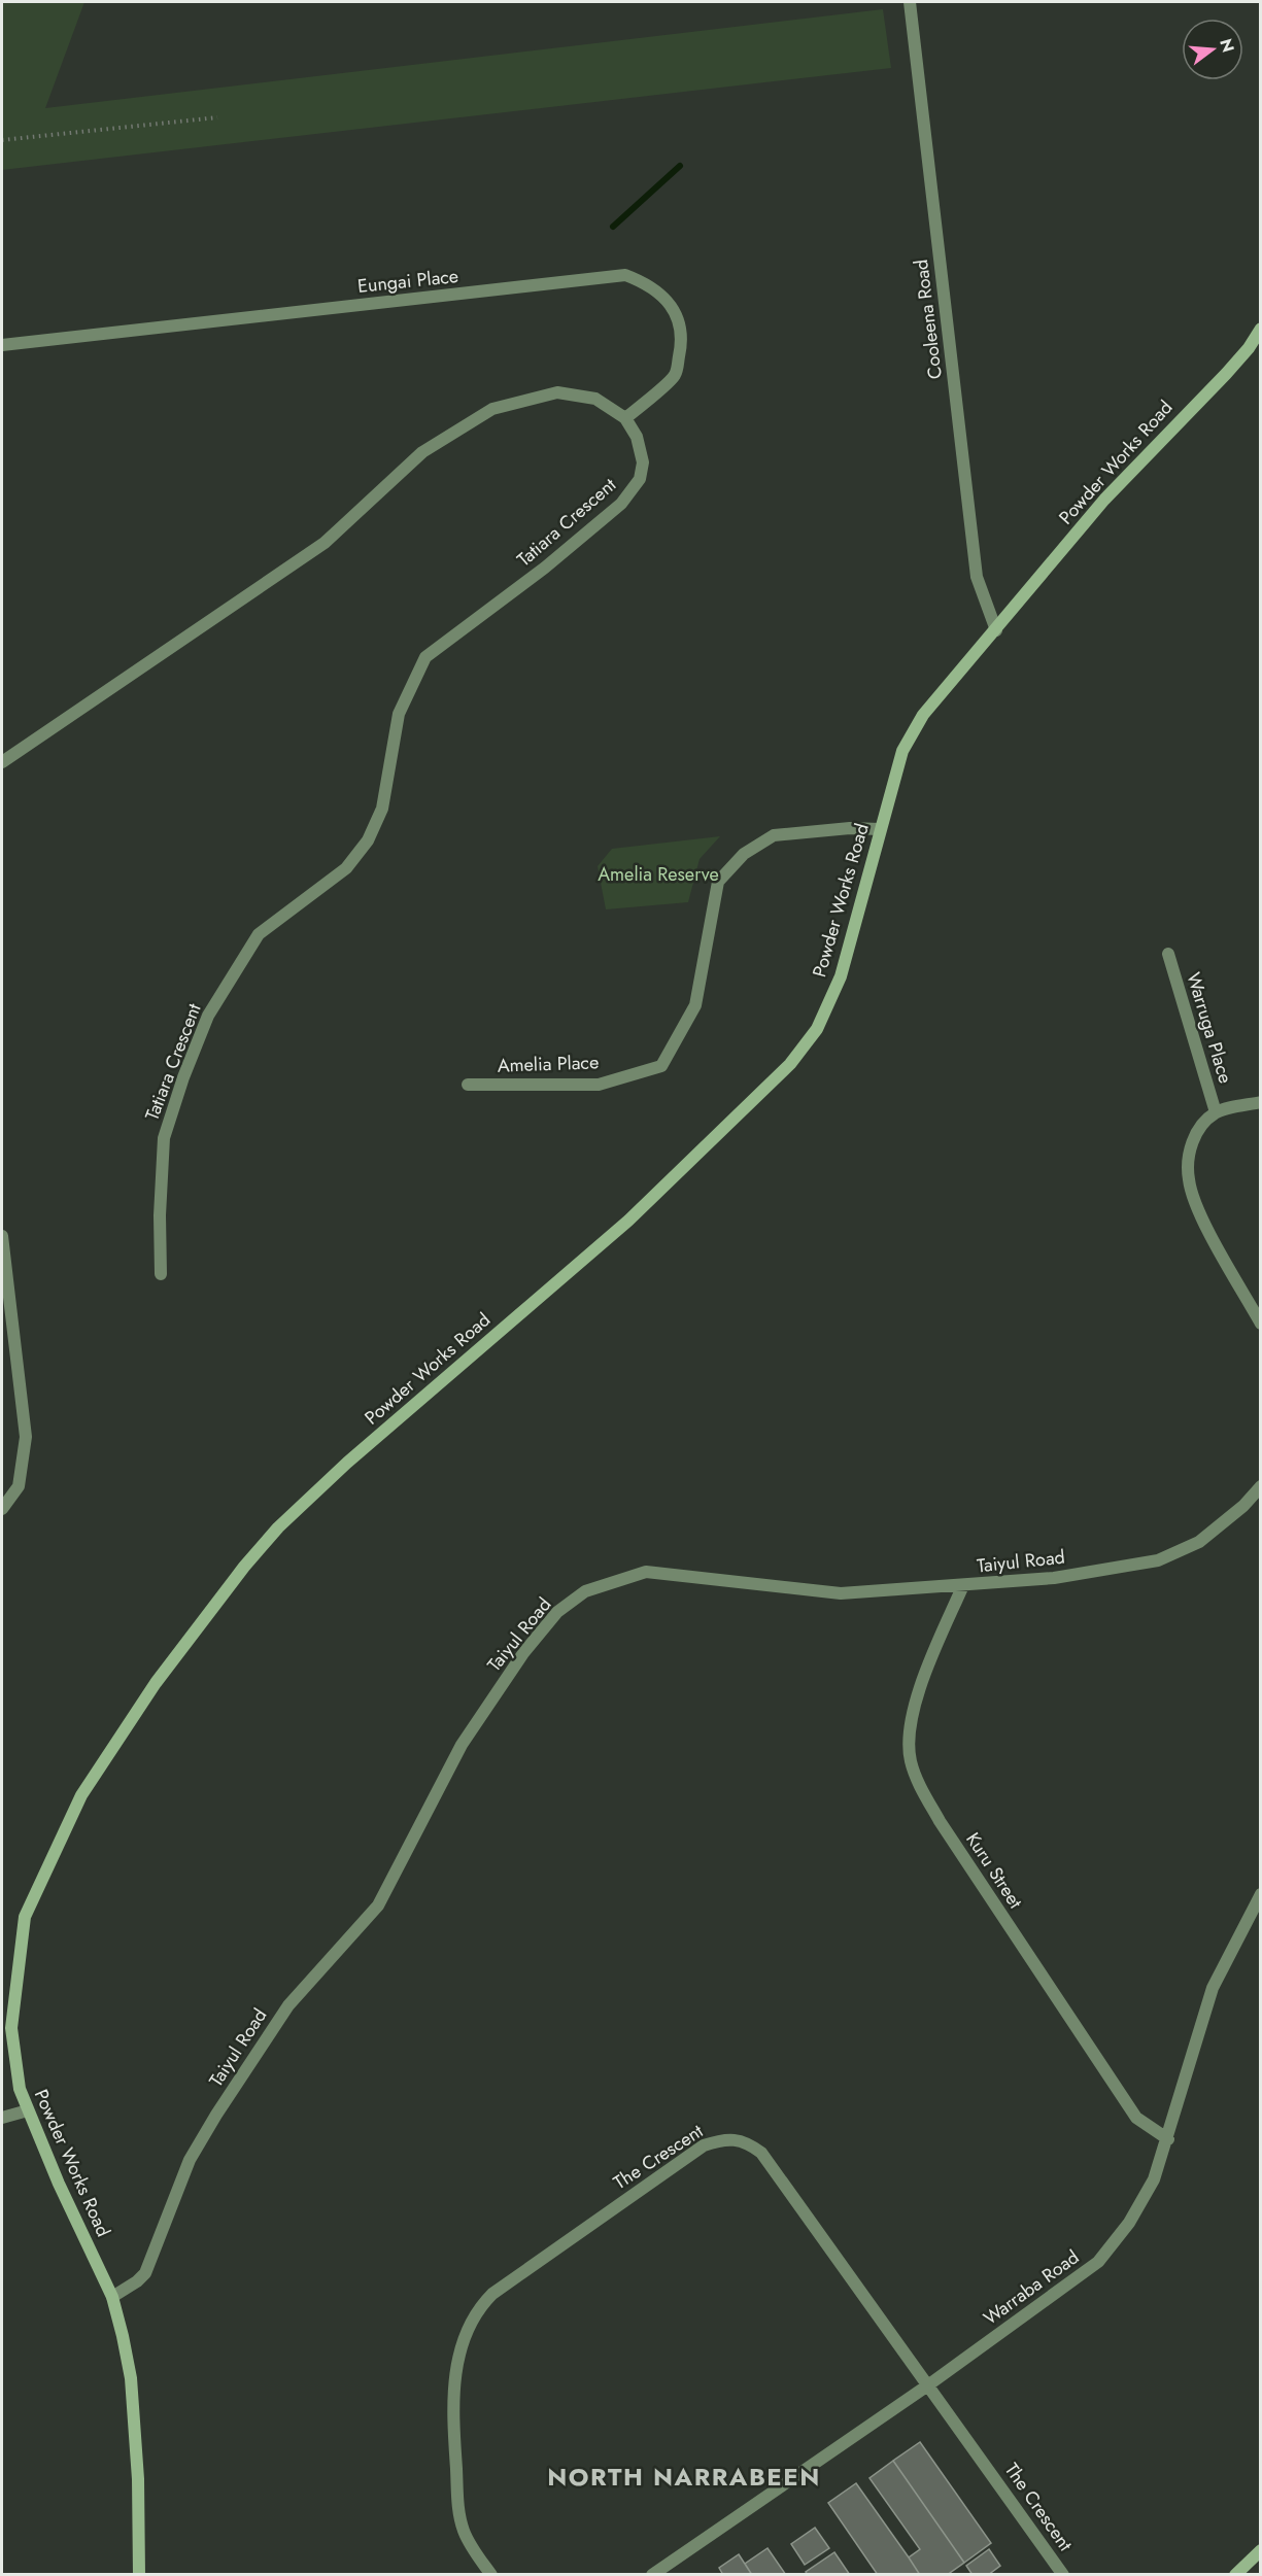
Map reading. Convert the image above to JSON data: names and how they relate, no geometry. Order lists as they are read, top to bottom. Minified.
{"streets":{"main road":["Powder Works Road"],"street":["Eungai Place","Cooleena Road","Tatiara Crescent","Warruga Place","Amelia Place","Taiyul Road","Kuru Street","The Crescent","Warraba Road"]},"crossings":[["Eungai Place","Tatiara Crescent"],["Cooleena Road","Powder Works Road"],["Powder Works Road","Amelia Place"],["Powder Works Road","Taiyul Road"],["Taiyul Road","Kuru Street"],["Kuru Street","Warraba Road"],["The Crescent","Warraba Road"]],"districts":["NORTH NARRABEEN"],"parks":["Amelia Reserve"],"north":"right"}
